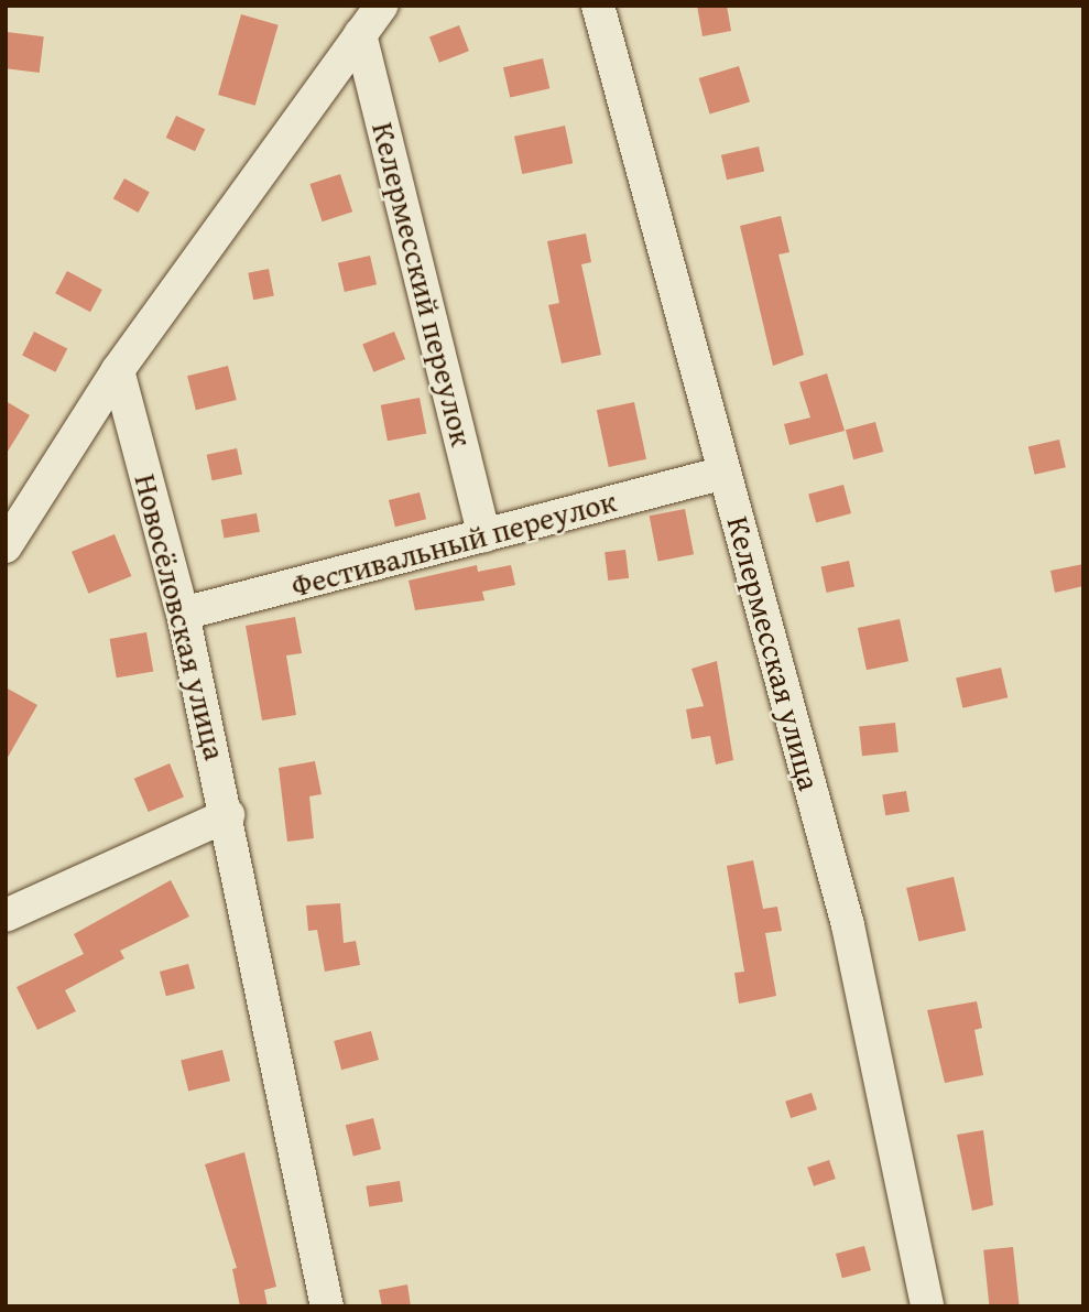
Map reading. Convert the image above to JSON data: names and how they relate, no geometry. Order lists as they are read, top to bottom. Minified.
{"streets":{"street":["Келермесский переулок","Фестивальный переулок","Новосёловская улица","Келермесская улица"]},"crossings":[["Келермесский переулок","Фестивальный переулок"],["Фестивальный переулок","Новосёловская улица"],["Фестивальный переулок","Келермесская улица"]]}
